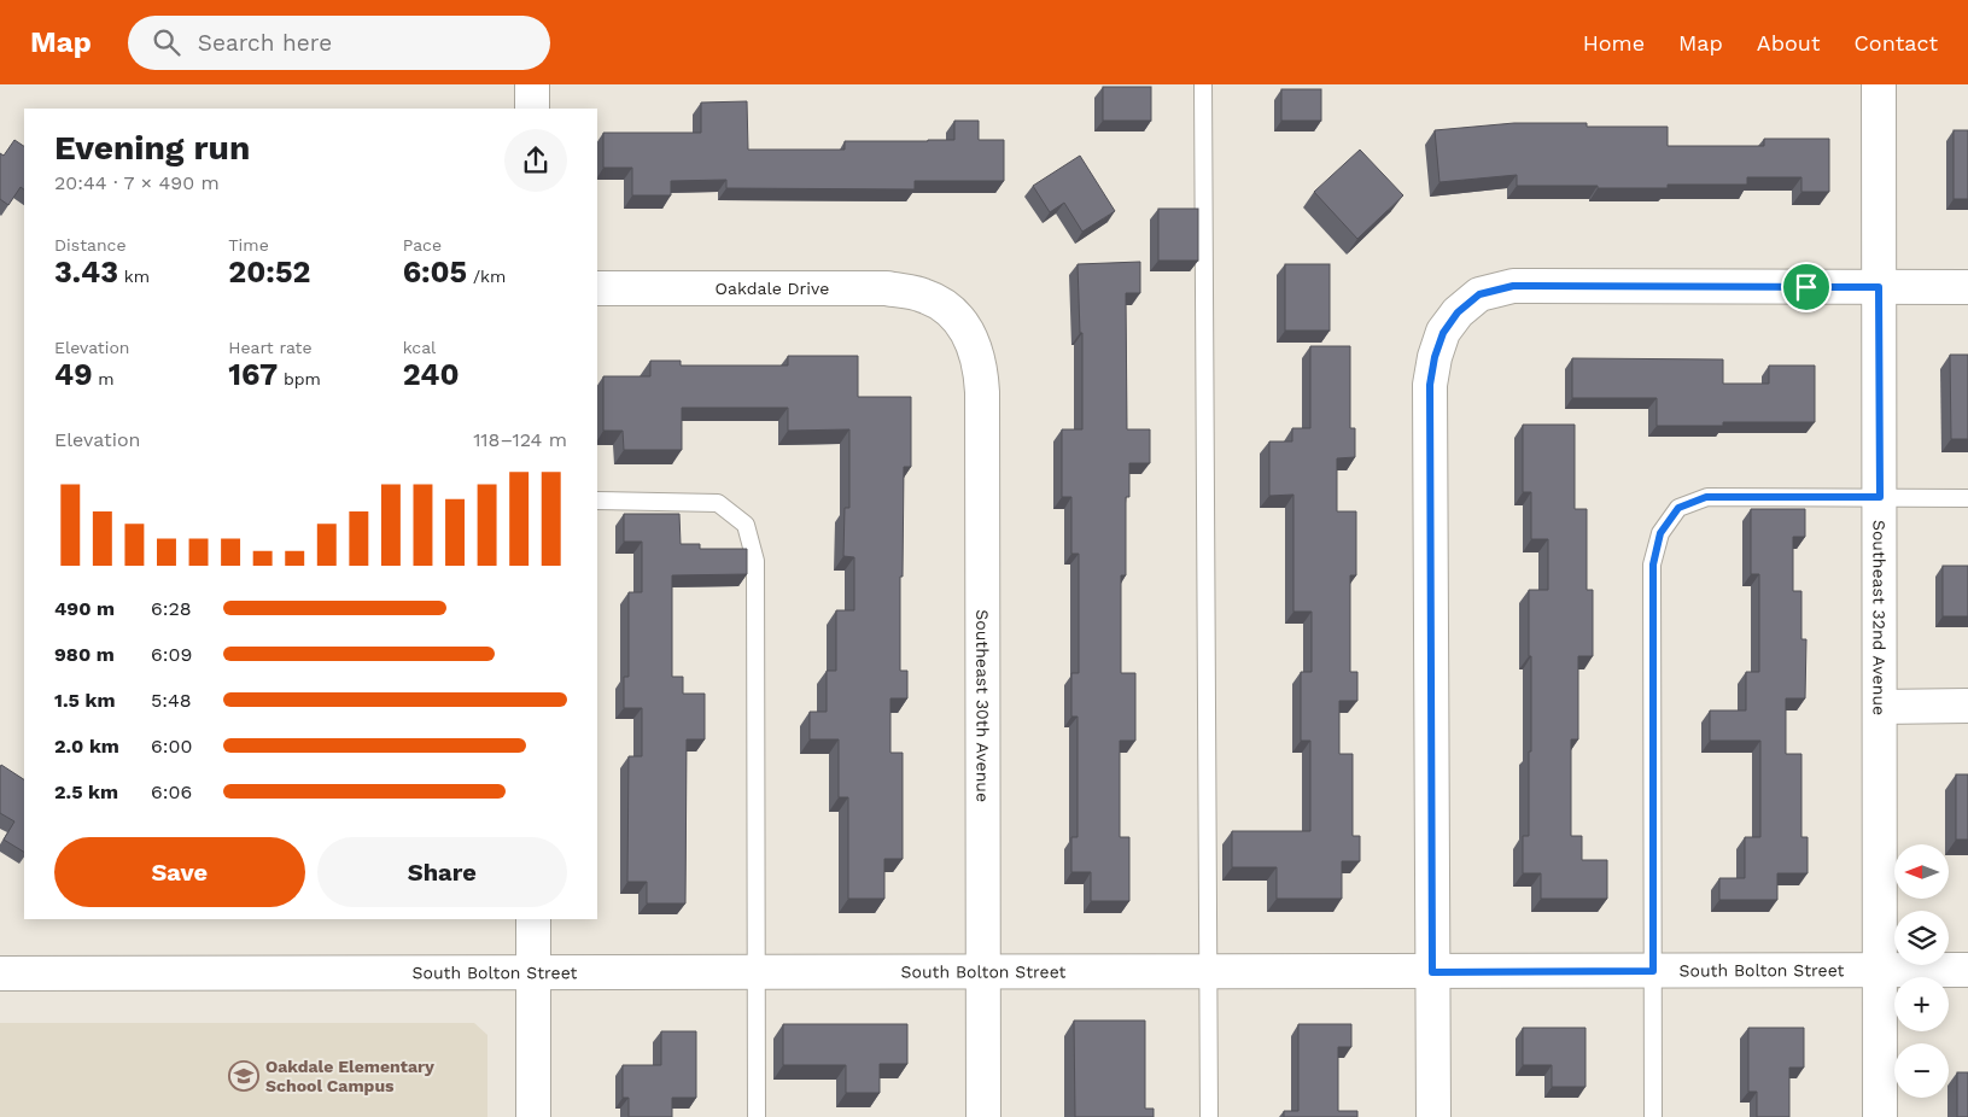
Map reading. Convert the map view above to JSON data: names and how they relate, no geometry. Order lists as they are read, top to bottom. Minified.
{"streets":{"street":["Oakdale Drive","Southeast 32nd Avenue","Southeast 30th Avenue","South Bolton Street"]},"crossings":[["Oakdale Drive","Southeast 30th Avenue"],["Southeast 32nd Avenue","South Bolton Street"],["Southeast 30th Avenue","South Bolton Street"]],"places":{"school or university":["Oakdale Elementary School Campus"]},"north":"left","page":{"header":"Map","search":"Search here","nav":["Home","Map","About","Contact"],"heading":["Evening run","20:44 · 7 × 490 m"],"stats":[["Distance","3.43 km"],["Time","20:52"],["Pace","6:05 /km"],["Elevation","49 m"],["Heart rate","167 bpm"],["kcal","240"]],"chart":["Elevation","118–124 m"],"list":[{"name":"490 m","note":"6:28"},{"name":"980 m","note":"6:09"},{"name":"1.5 km","note":"5:48"},{"name":"2.0 km","note":"6:00"},{"name":"2.5 km","note":"6:06"}],"buttons":["Save","Share"],"map_buttons":["+","−"]}}
